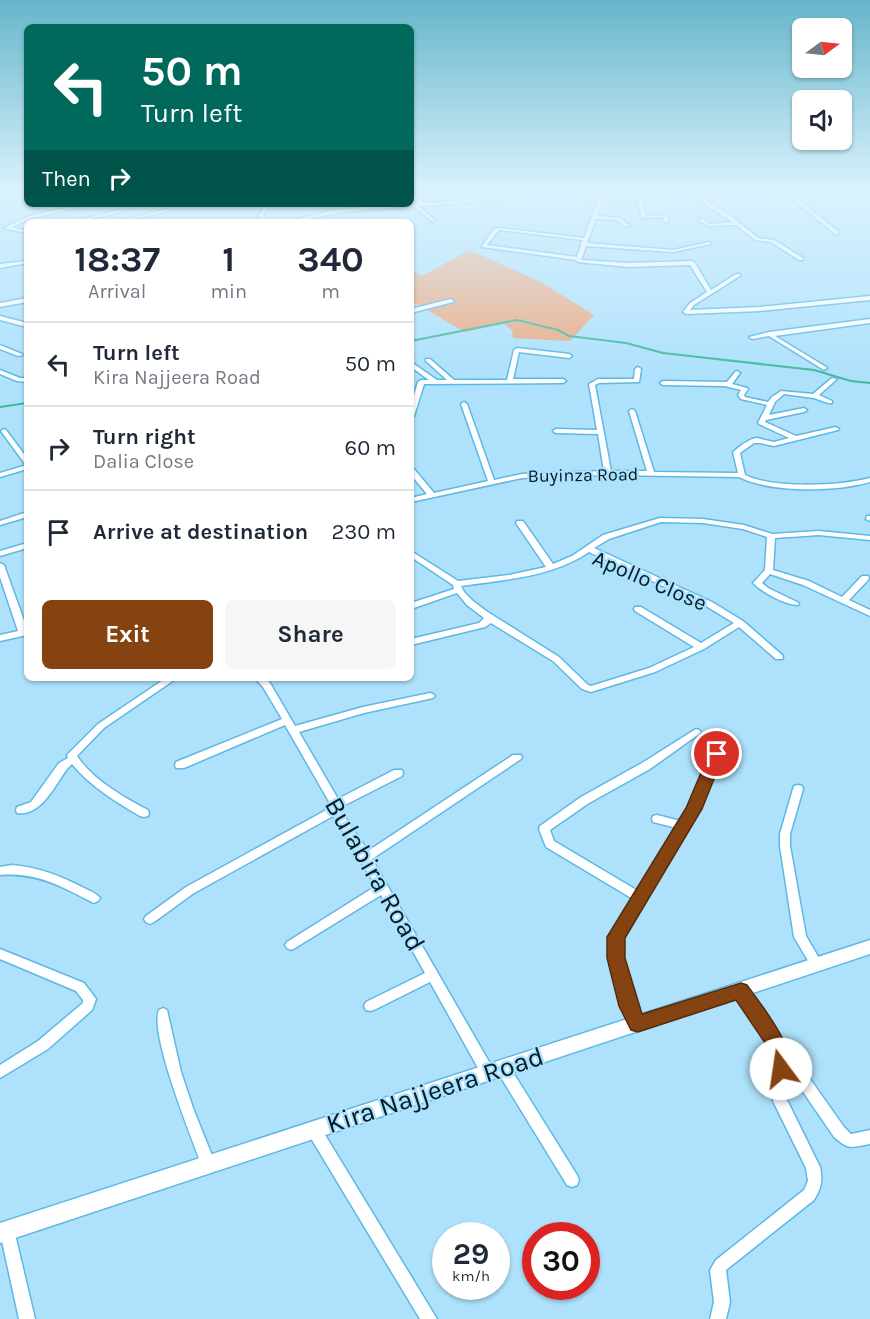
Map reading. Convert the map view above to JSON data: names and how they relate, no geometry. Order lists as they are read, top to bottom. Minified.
{"streets":{"main road":["Kira Najjeera Road"],"street":["Buyinza Road","Apollo Close","Bulabira Road"]},"crossings":[["Bulabira Road","Kira Najjeera Road"]],"north":"right","page":{"turn":["50 m","Turn left"],"then":"Then","eta":["18:37","Arrival","1","min","340","m"],"list":[{"name":"Turn left","note":"Kira Najjeera Road","value":"50 m"},{"name":"Turn right","note":"Dalia Close","value":"60 m"},{"name":"Arrive at destination","value":"230 m"}],"buttons":["Exit","Share"],"speed":"29 km/h","limit":"30"}}
